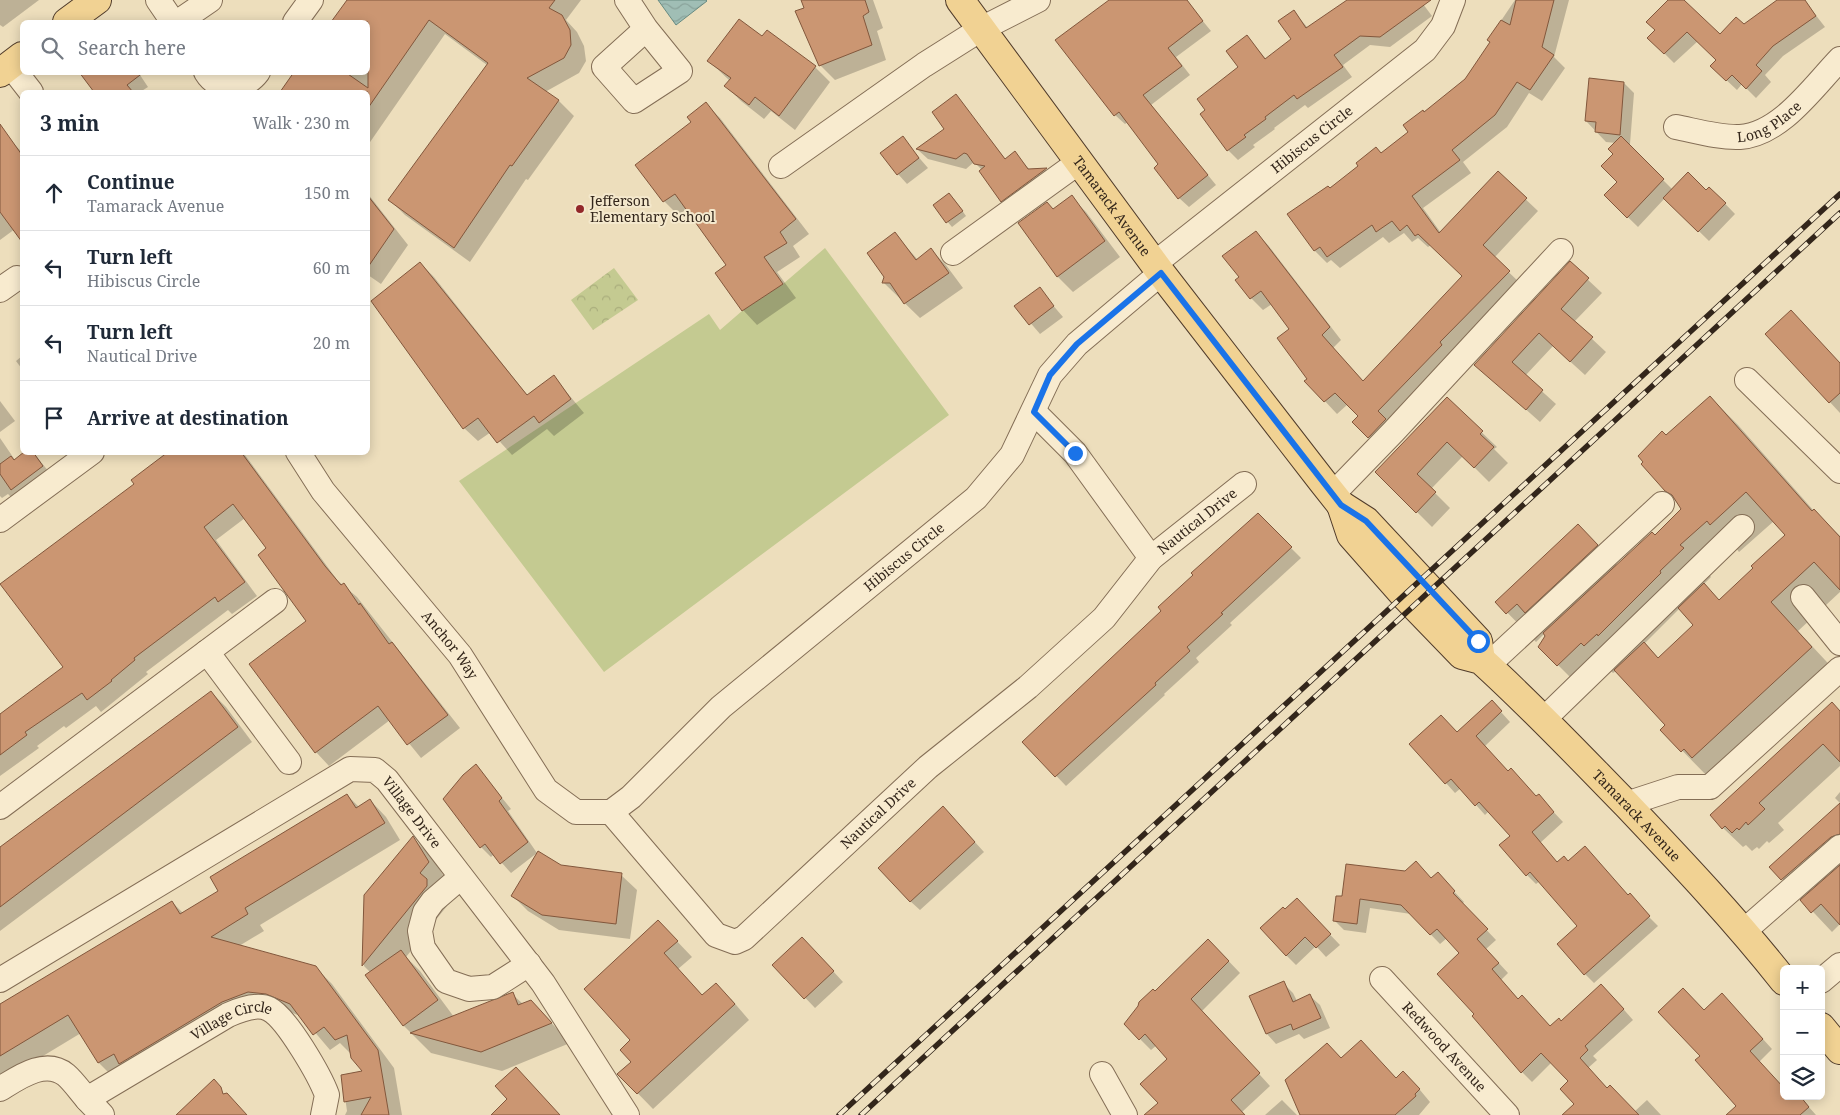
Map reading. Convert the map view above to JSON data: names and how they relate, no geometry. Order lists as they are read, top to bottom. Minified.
{"streets":{"main road":["Tamarack Avenue"],"street":["Long Place","Hibiscus Circle","Nautical Drive","Anchor Way","Village Drive","Village Circle","Redwood Avenue"]},"crossings":[["Hibiscus Circle","Tamarack Avenue"],["Hibiscus Circle","Nautical Drive"],["Hibiscus Circle","Anchor Way"],["Nautical Drive","Anchor Way"]],"places":["Jefferson Elementary School"],"page":{"search":"Search here","heading":["3 min","Walk · 230 m"],"list":[["Continue","Tamarack Avenue","150 m"],["Turn left","Hibiscus Circle","60 m"],["Turn left","Nautical Drive","20 m"],"Arrive at destination"],"map_buttons":["+","−"]}}
